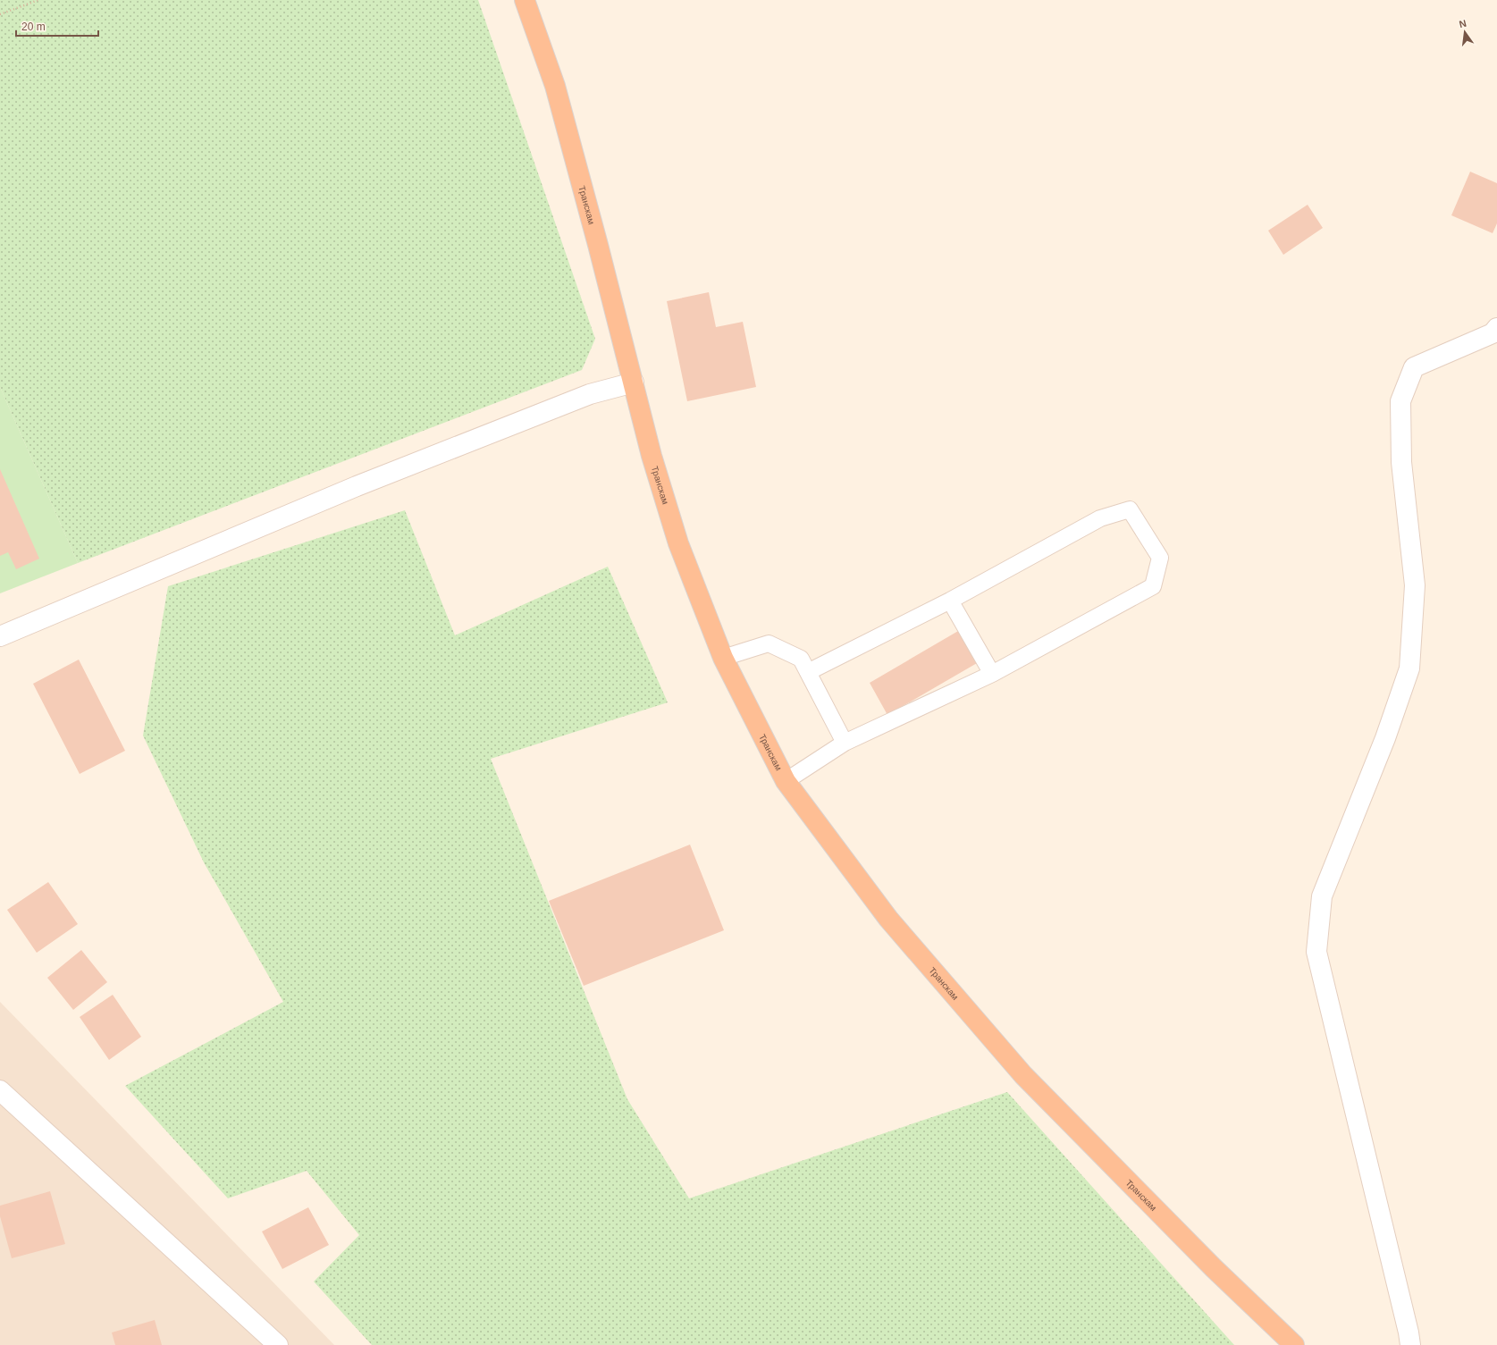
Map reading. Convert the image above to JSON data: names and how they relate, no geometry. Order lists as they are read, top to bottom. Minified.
{"streets":{"highway":["Транскам"]},"scale_bar":"20 m","north":"top"}
